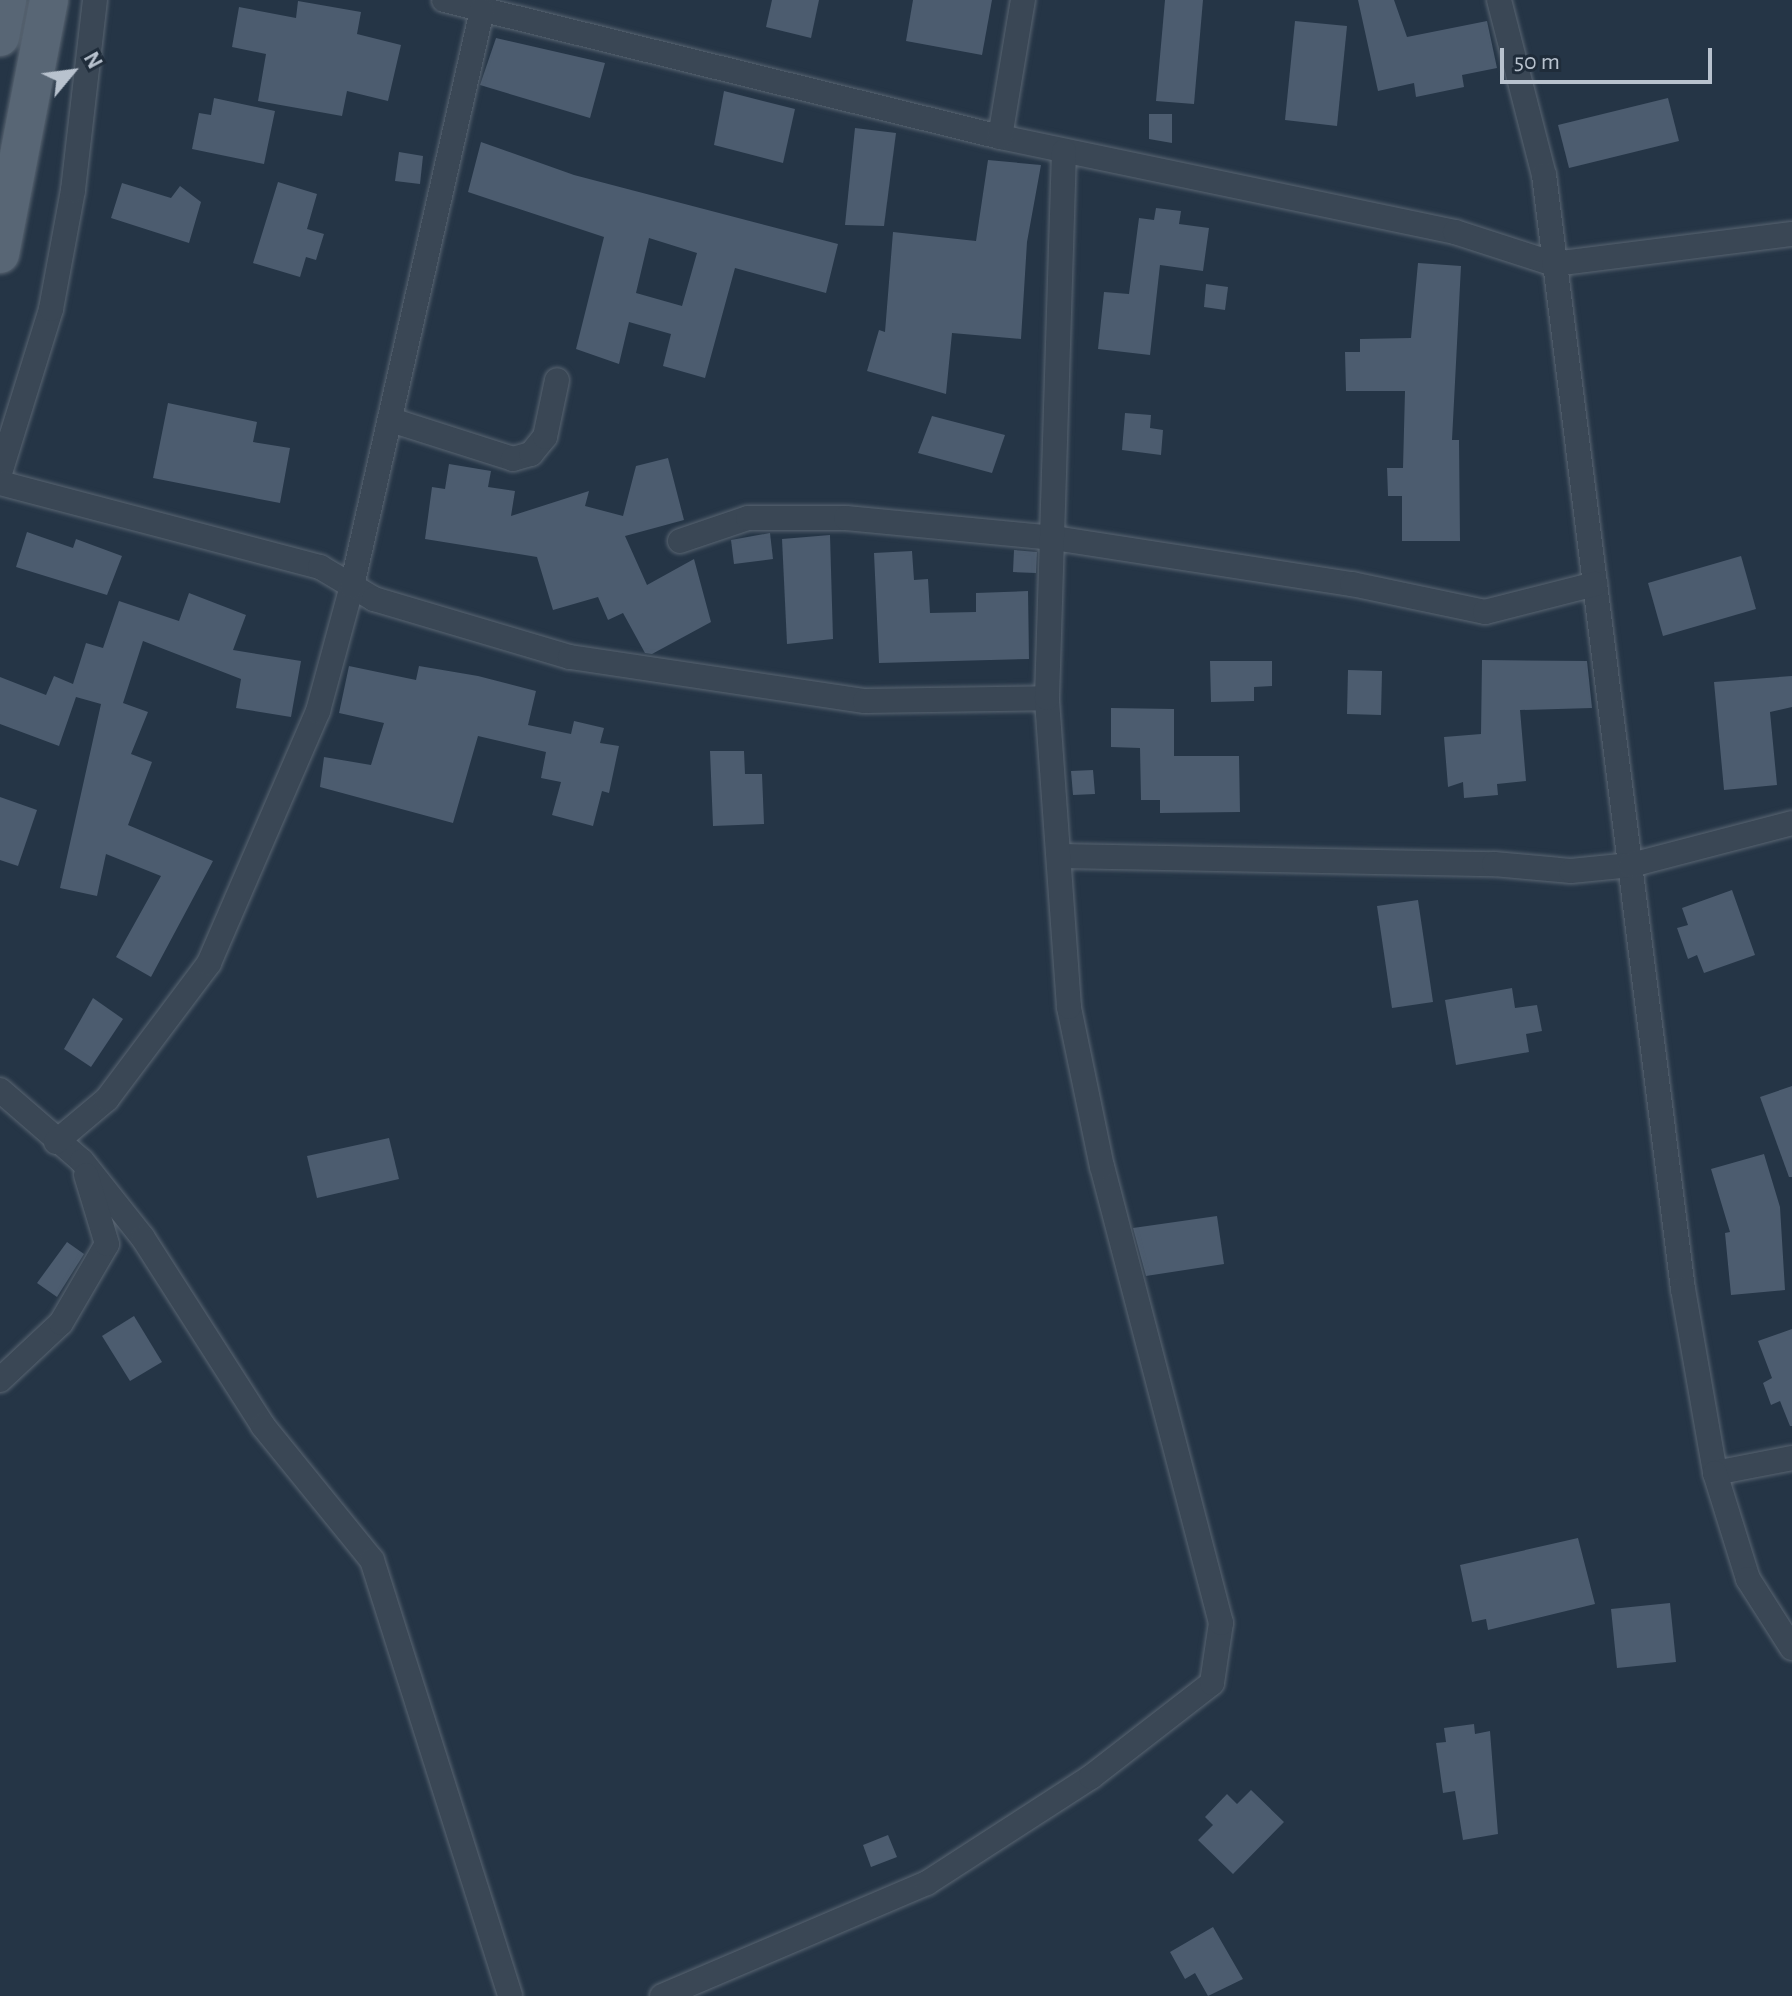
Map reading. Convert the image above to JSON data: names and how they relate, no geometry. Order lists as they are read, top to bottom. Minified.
{"scale_bar":"50 m","north":"top right"}
